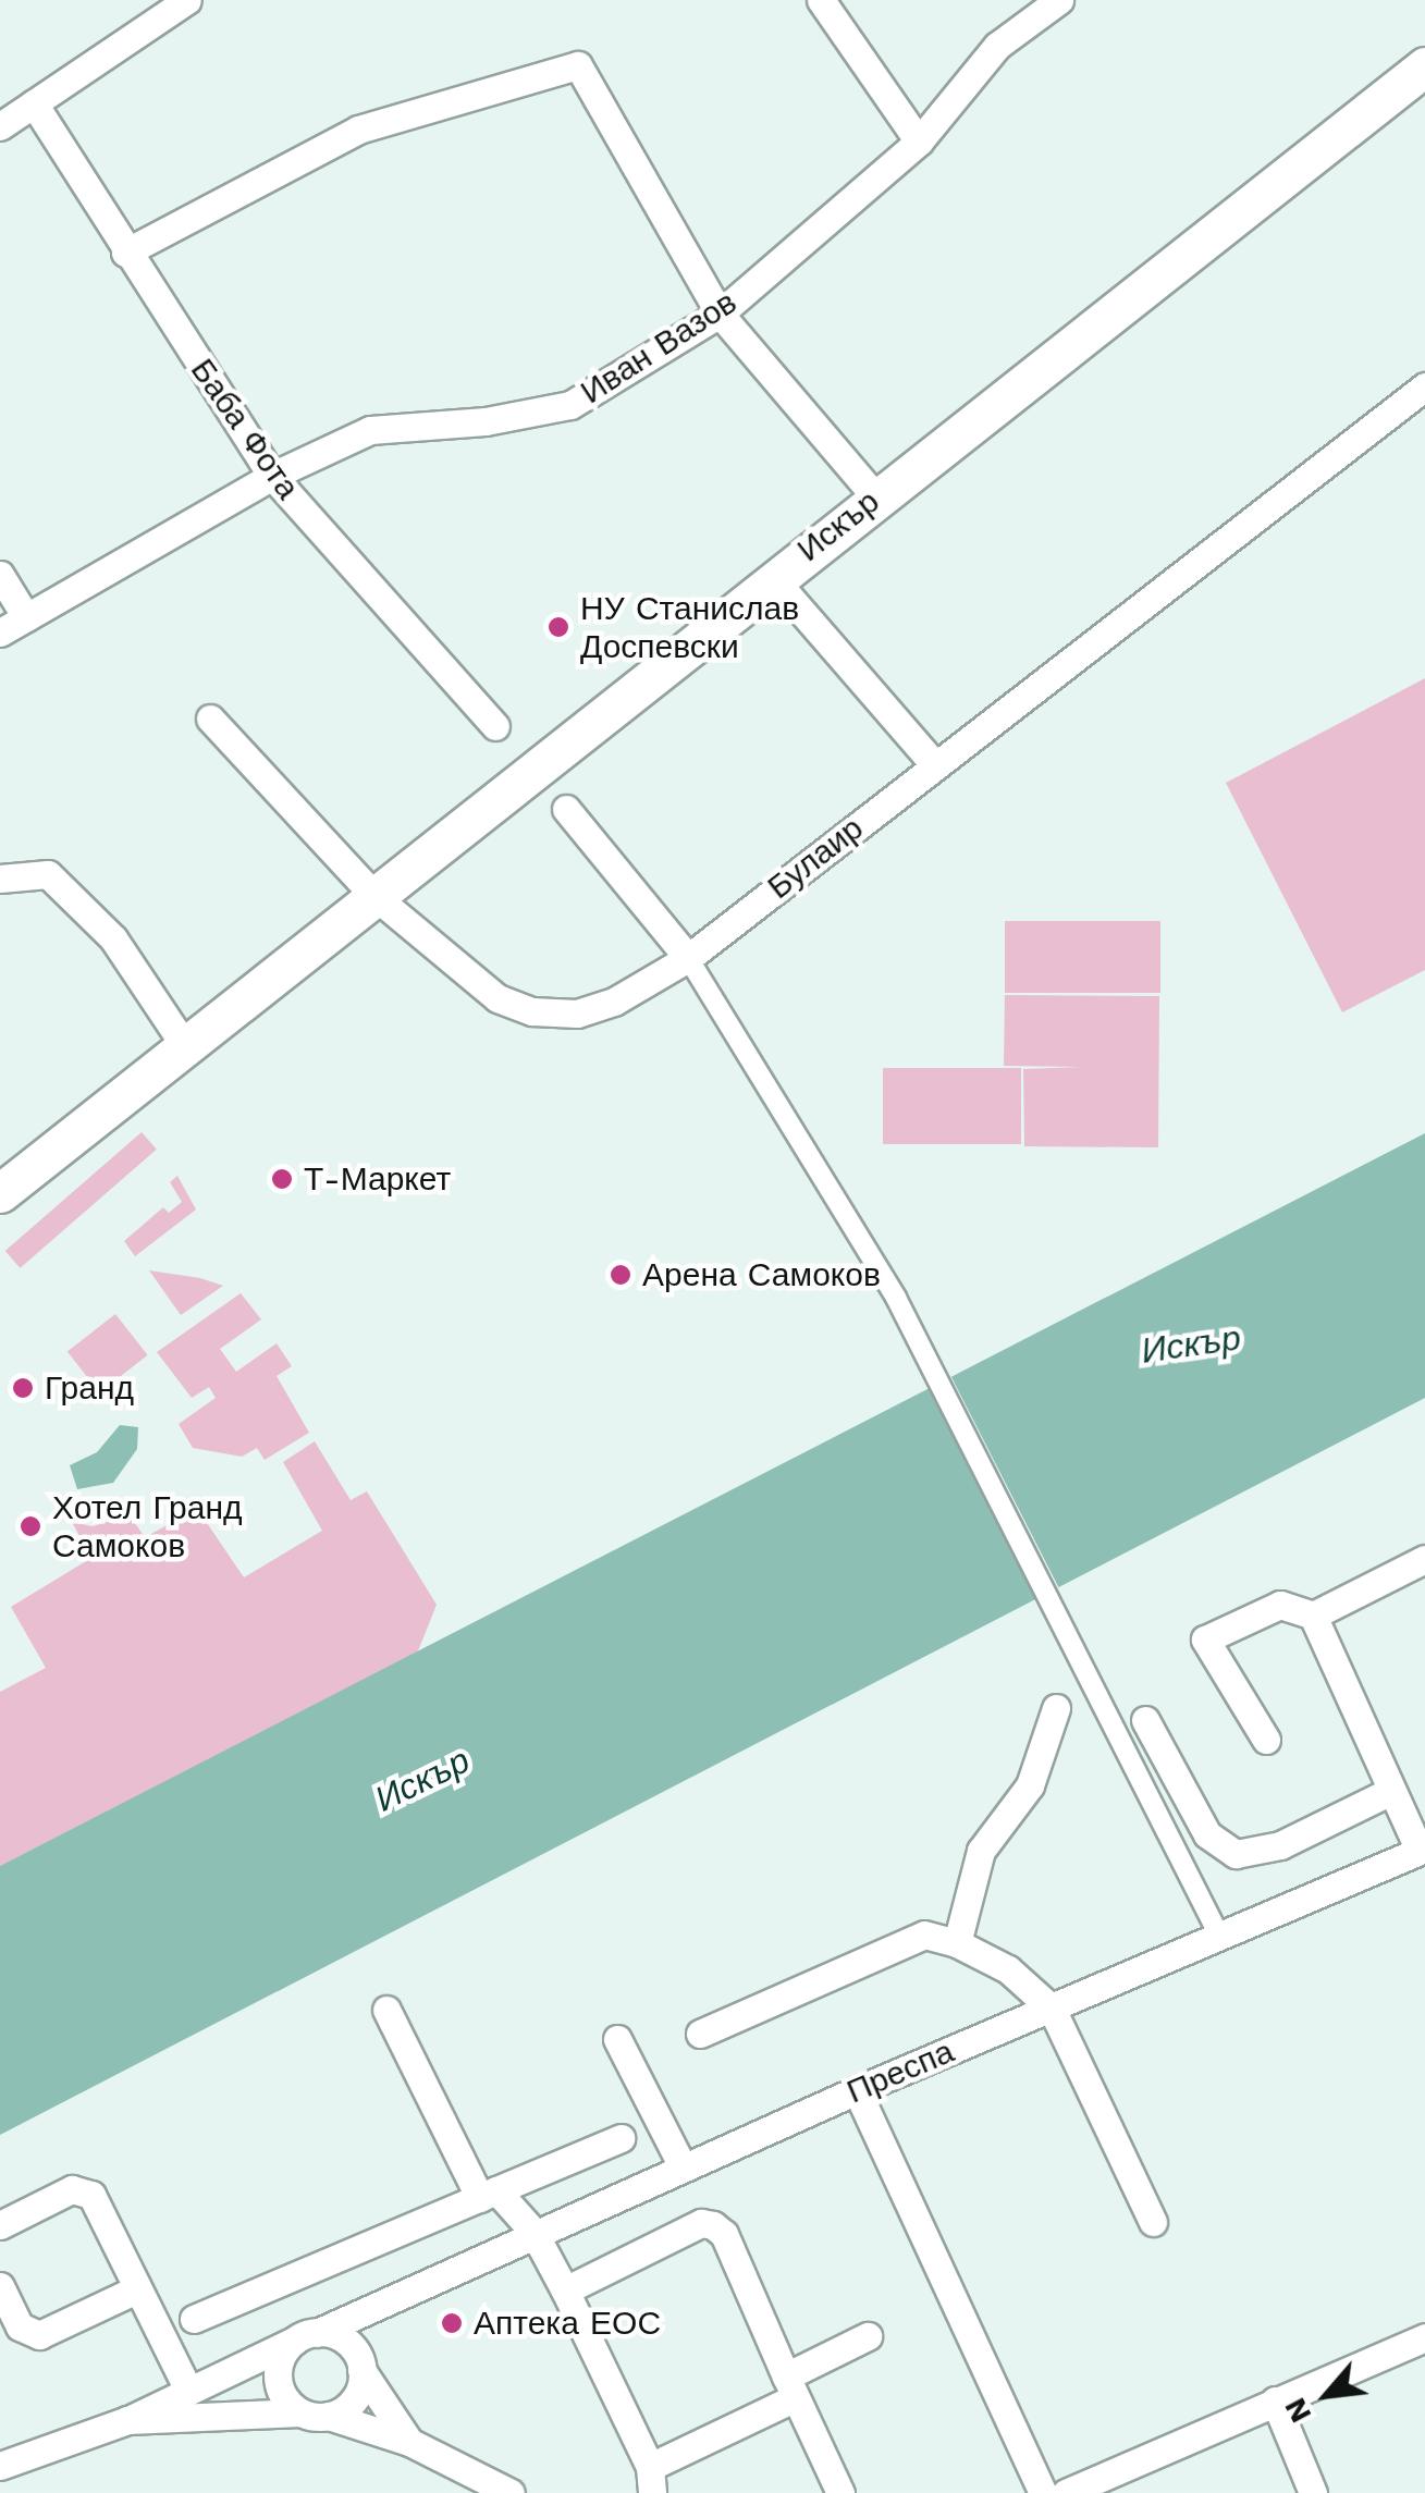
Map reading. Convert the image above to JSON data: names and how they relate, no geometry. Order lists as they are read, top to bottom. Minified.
{"streets":{"main road":["Искър"],"street":["Иван Вазов","Баба Фота","Булаир","Преспа"]},"crossings":[["Иван Вазов","Баба Фота"],["Искър","Булаир"]],"water":["Искър"],"places":["НУ Станислав Доспевски","Т-Маркет","Арена Самоков","Гранд","Хотел Гранд Самоков","Аптека ЕОС"],"north":"bottom left"}
